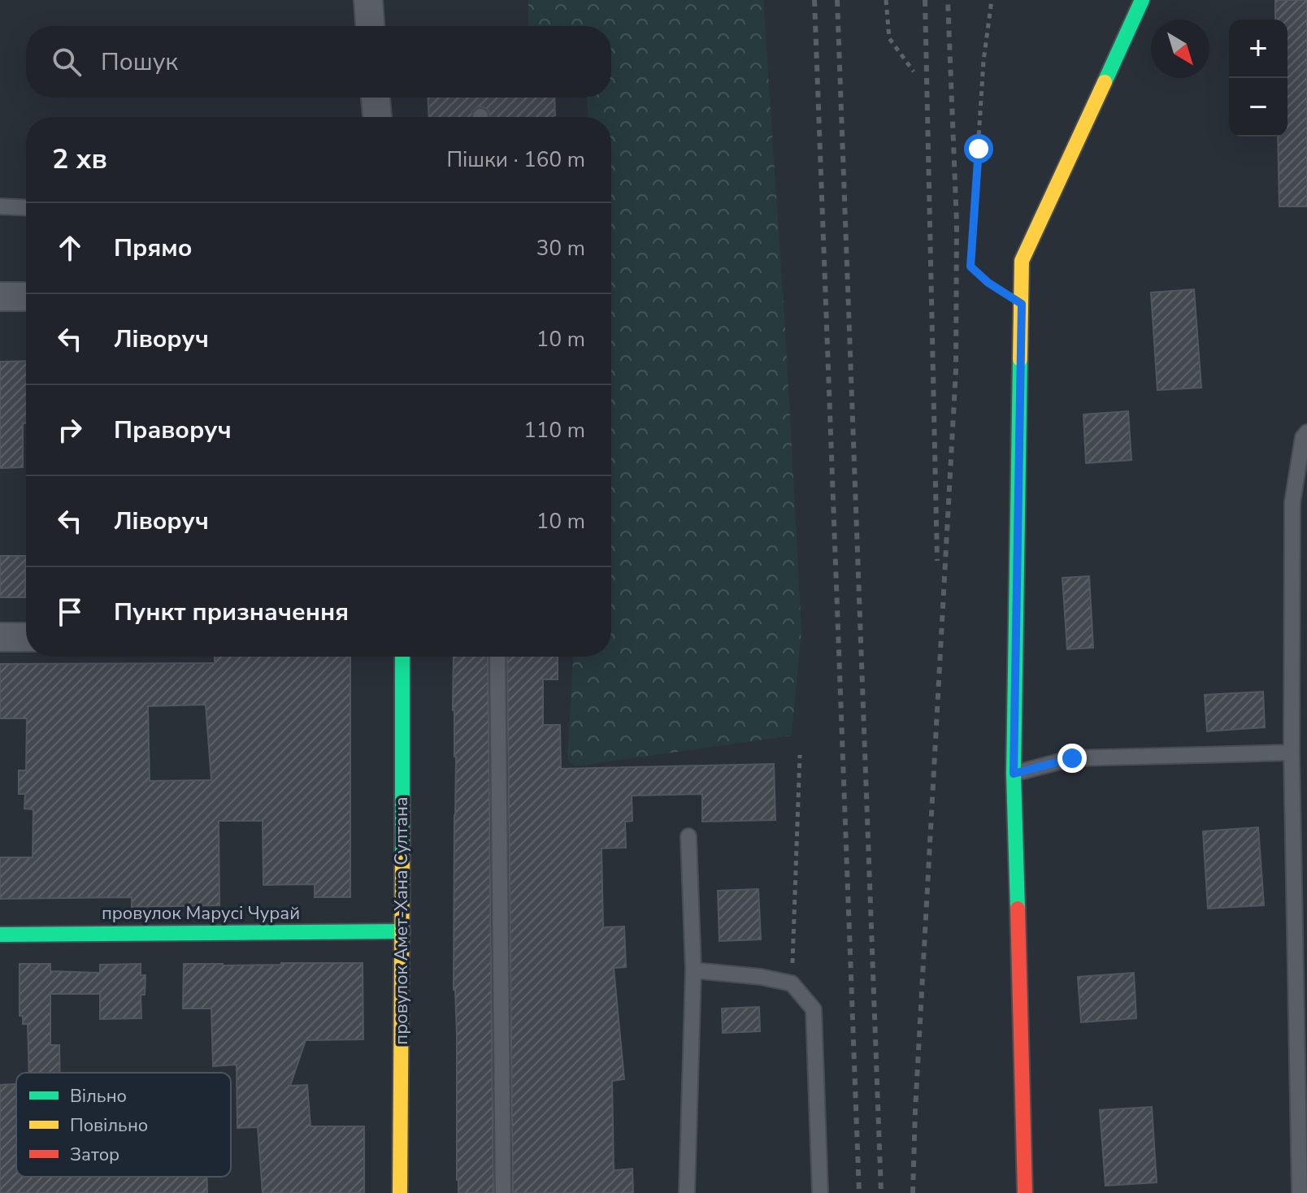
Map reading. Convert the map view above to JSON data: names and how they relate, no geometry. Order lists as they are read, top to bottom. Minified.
{"streets":{"street":["провулок Марусі Чурай","провулок Амет-Хана Султана"]},"crossings":[["провулок Марусі Чурай","провулок Амет-Хана Султана"]],"legend":["Вільно","Повільно","Затор"],"north":"bottom right","page":{"map_buttons":["+","−"],"search":"Пошук","heading":["2 хв","Пішки · 160 m"],"list":[["Прямо","30 m"],["Ліворуч","10 m"],["Праворуч","110 m"],["Ліворуч","10 m"],"Пункт призначення"]}}
